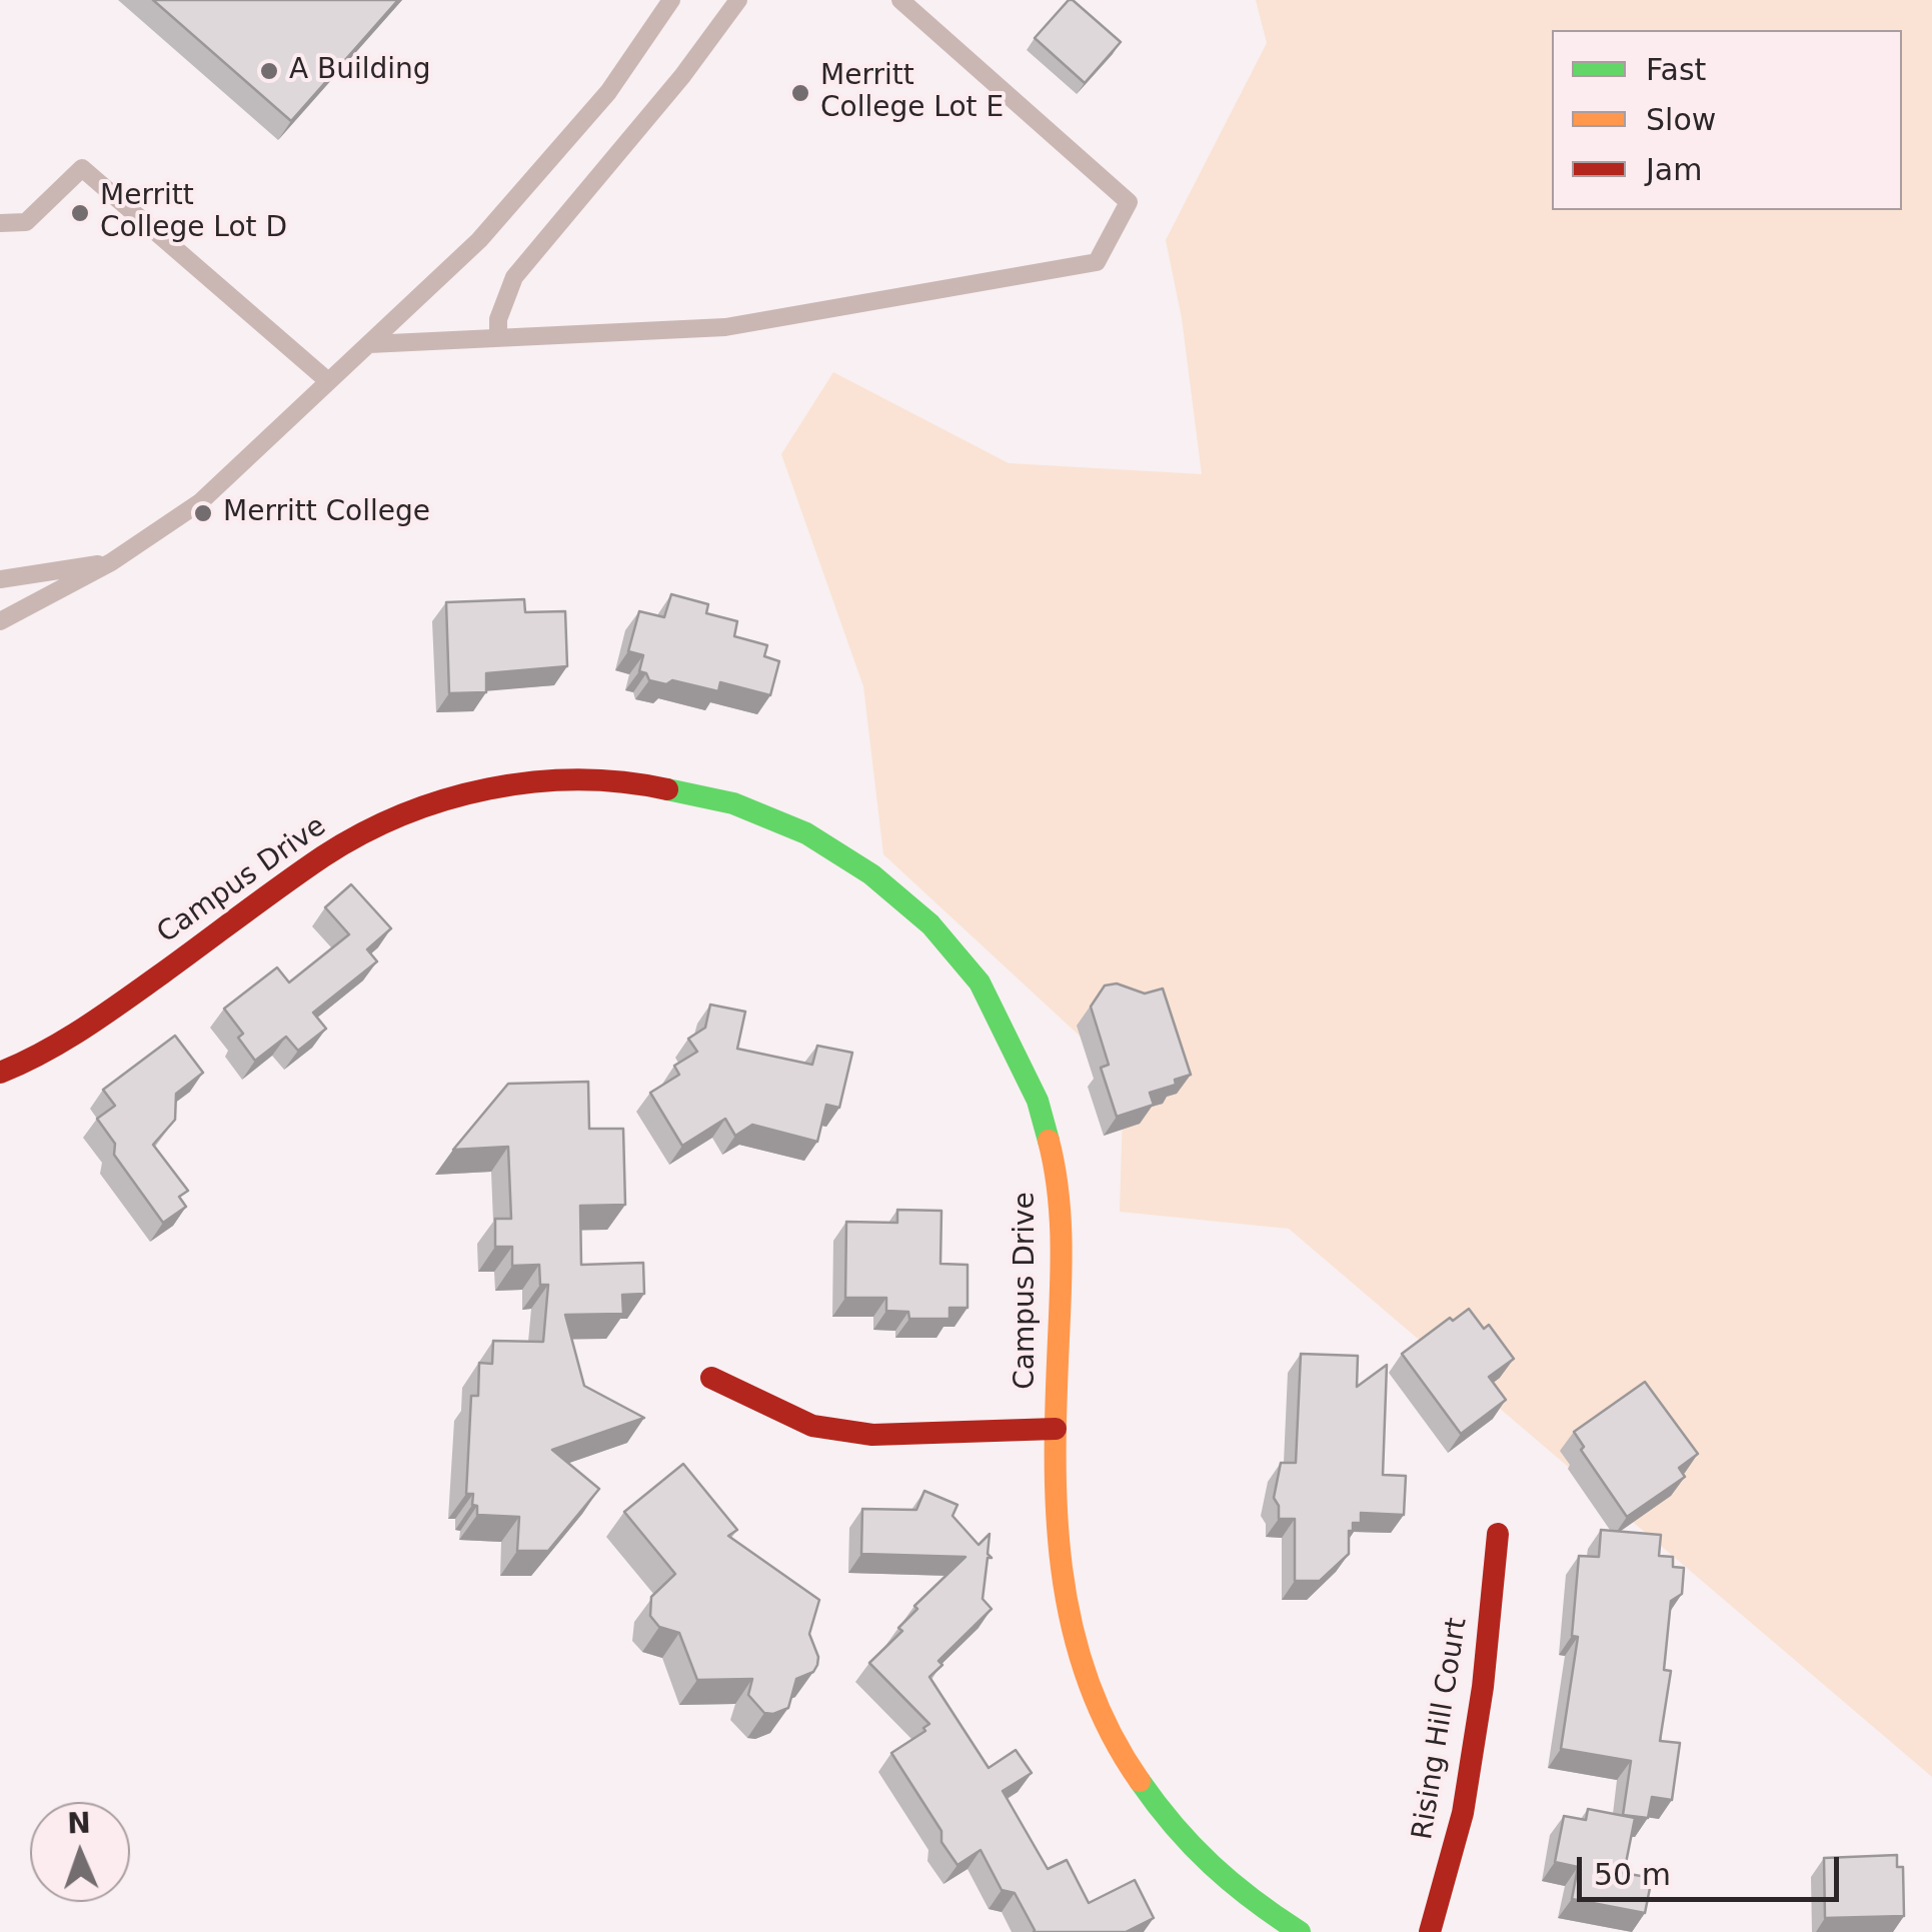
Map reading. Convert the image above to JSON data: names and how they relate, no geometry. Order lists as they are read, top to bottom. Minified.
{"streets":{"street":["Campus Drive","Rising Hill Court"]},"places":["A Building","Merritt College Lot E","Merritt College Lot D","Merritt College"],"legend":["Fast","Slow","Jam"],"scale_bar":"50 m","north":"top"}
